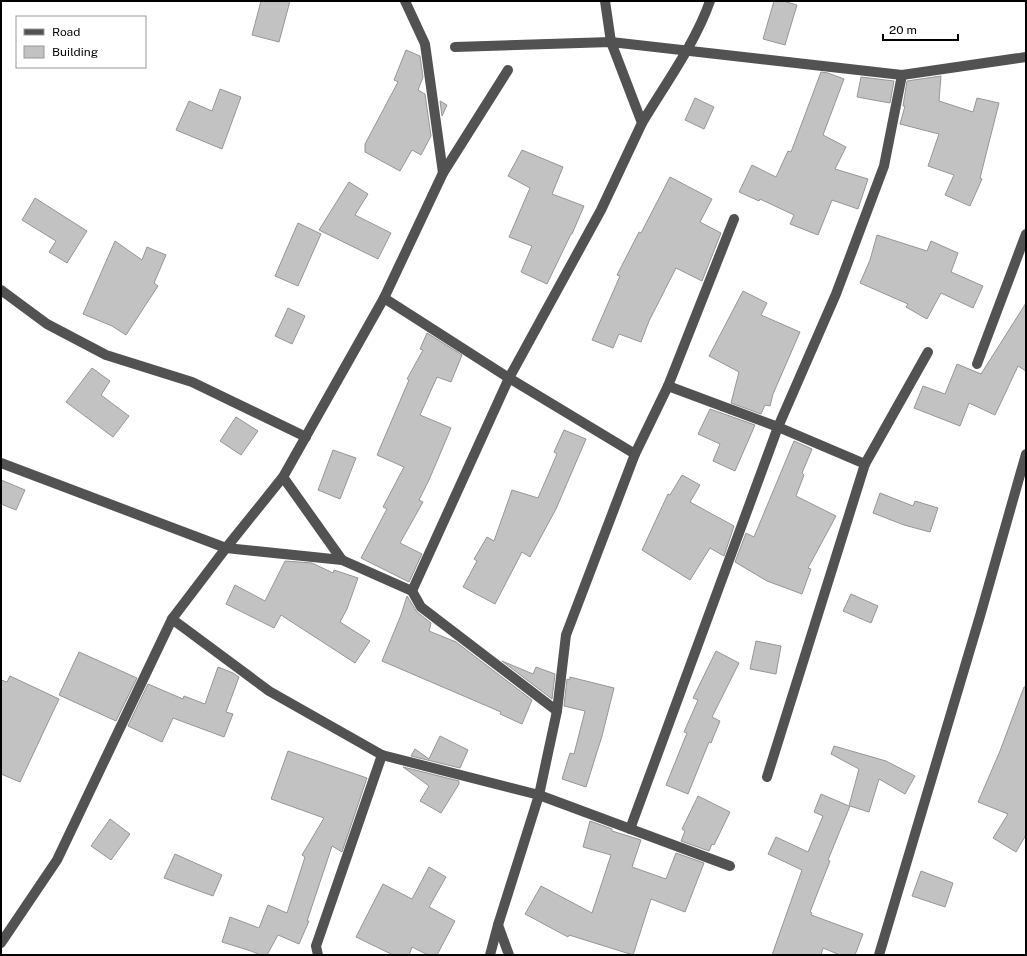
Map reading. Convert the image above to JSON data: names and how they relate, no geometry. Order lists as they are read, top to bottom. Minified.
{"legend":["Road","Building"],"scale_bar":"20 m"}
